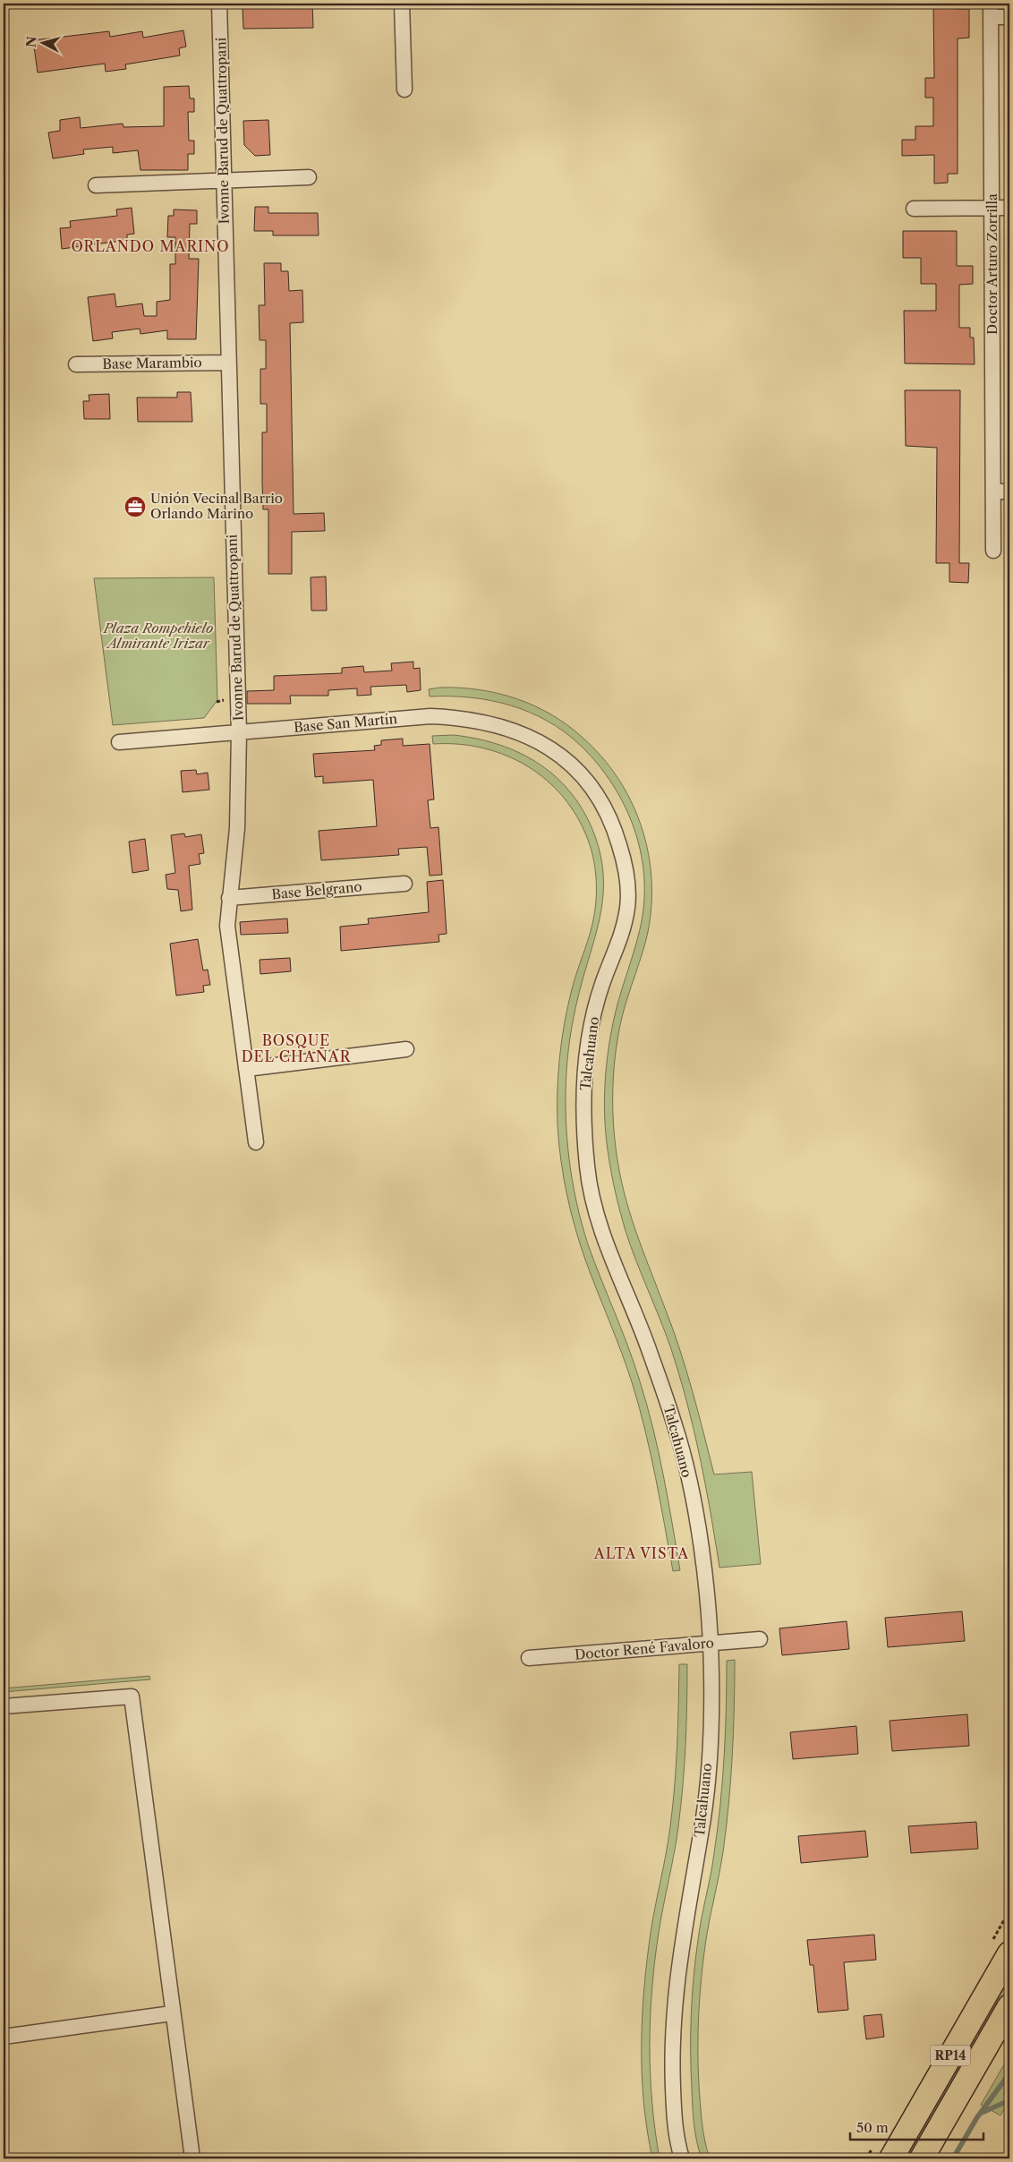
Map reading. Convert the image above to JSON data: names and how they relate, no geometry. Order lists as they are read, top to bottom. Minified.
{"streets":{"main road":["RP14"],"street":["Ivonne Barud de Quattropani","Doctor Arturo Zorrilla","Base Marambio","Base San Martín","Base Belgrano","Talcahuano","Doctor René Favaloro"]},"crossings":[["Ivonne Barud de Quattropani","Base Marambio"],["Ivonne Barud de Quattropani","Base San Martín"],["Ivonne Barud de Quattropani","Base Belgrano"],["Base San Martín","Talcahuano"],["Talcahuano","Doctor René Favaloro"]],"districts":["ORLANDO MARINO","BOSQUE DEL CHAÑAR","ALTA VISTA"],"parks":["Plaza Rompehielo Almirante Irizar"],"places":{"office":["Unión Vecinal Barrio Orlando Marino"]},"scale_bar":"50 m","north":"left"}
